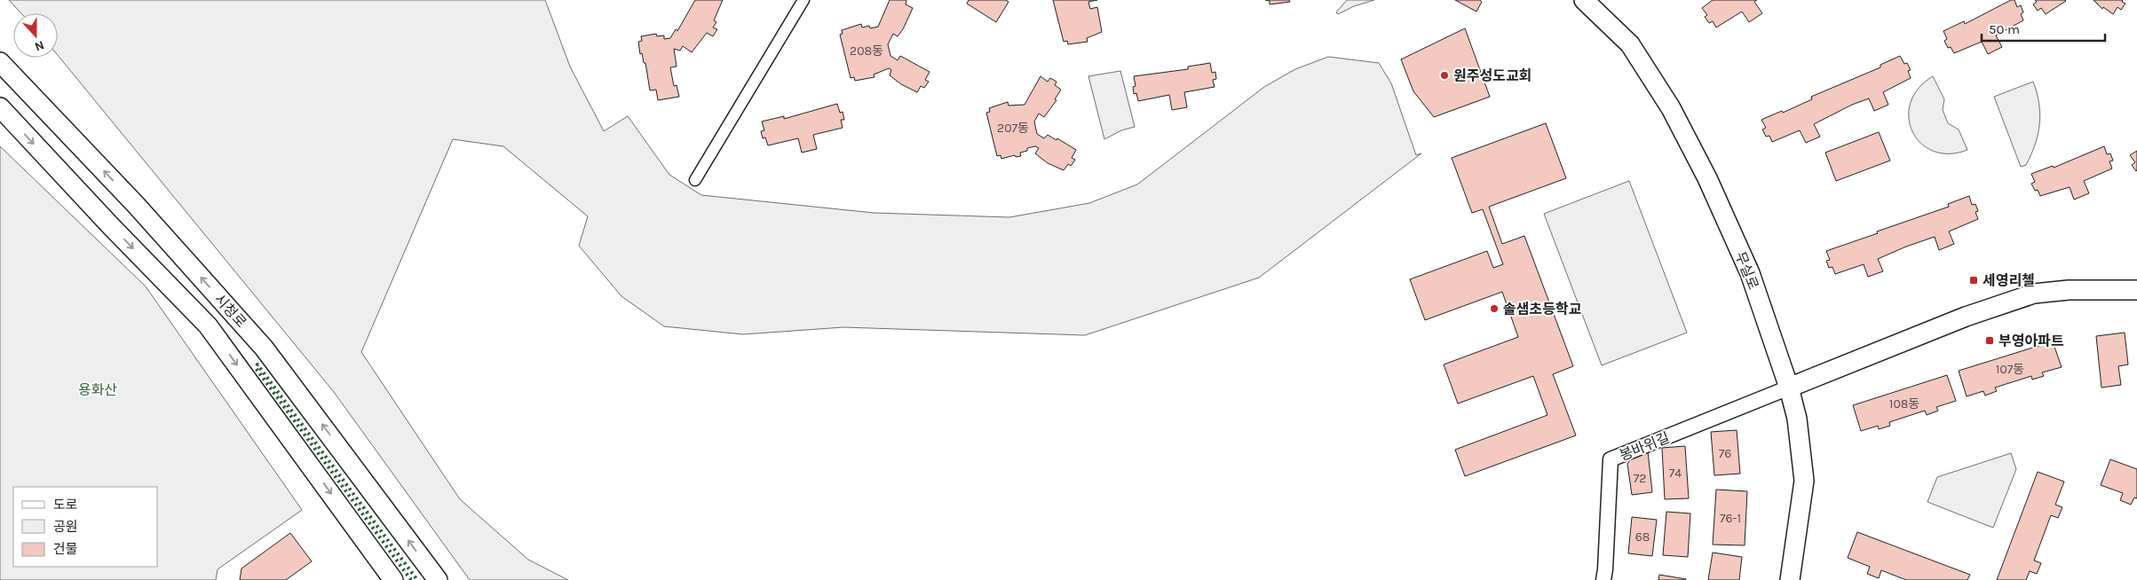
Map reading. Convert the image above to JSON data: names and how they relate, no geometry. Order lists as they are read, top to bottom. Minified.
{"streets":{"street":["무실로","시청로","봉바위길"]},"crossings":[["무실로","봉바위길"]],"parks":["용화산"],"places":{"other":["원주성도교회","솔샘초등학교"],"transit":["세영리첼","부영아파트"]},"house_numbers":["208동","207동","107동","108동","76","74","72","76-1","68"],"legend":["도로","공원","건물"],"scale_bar":"50 m","north":"bottom"}
